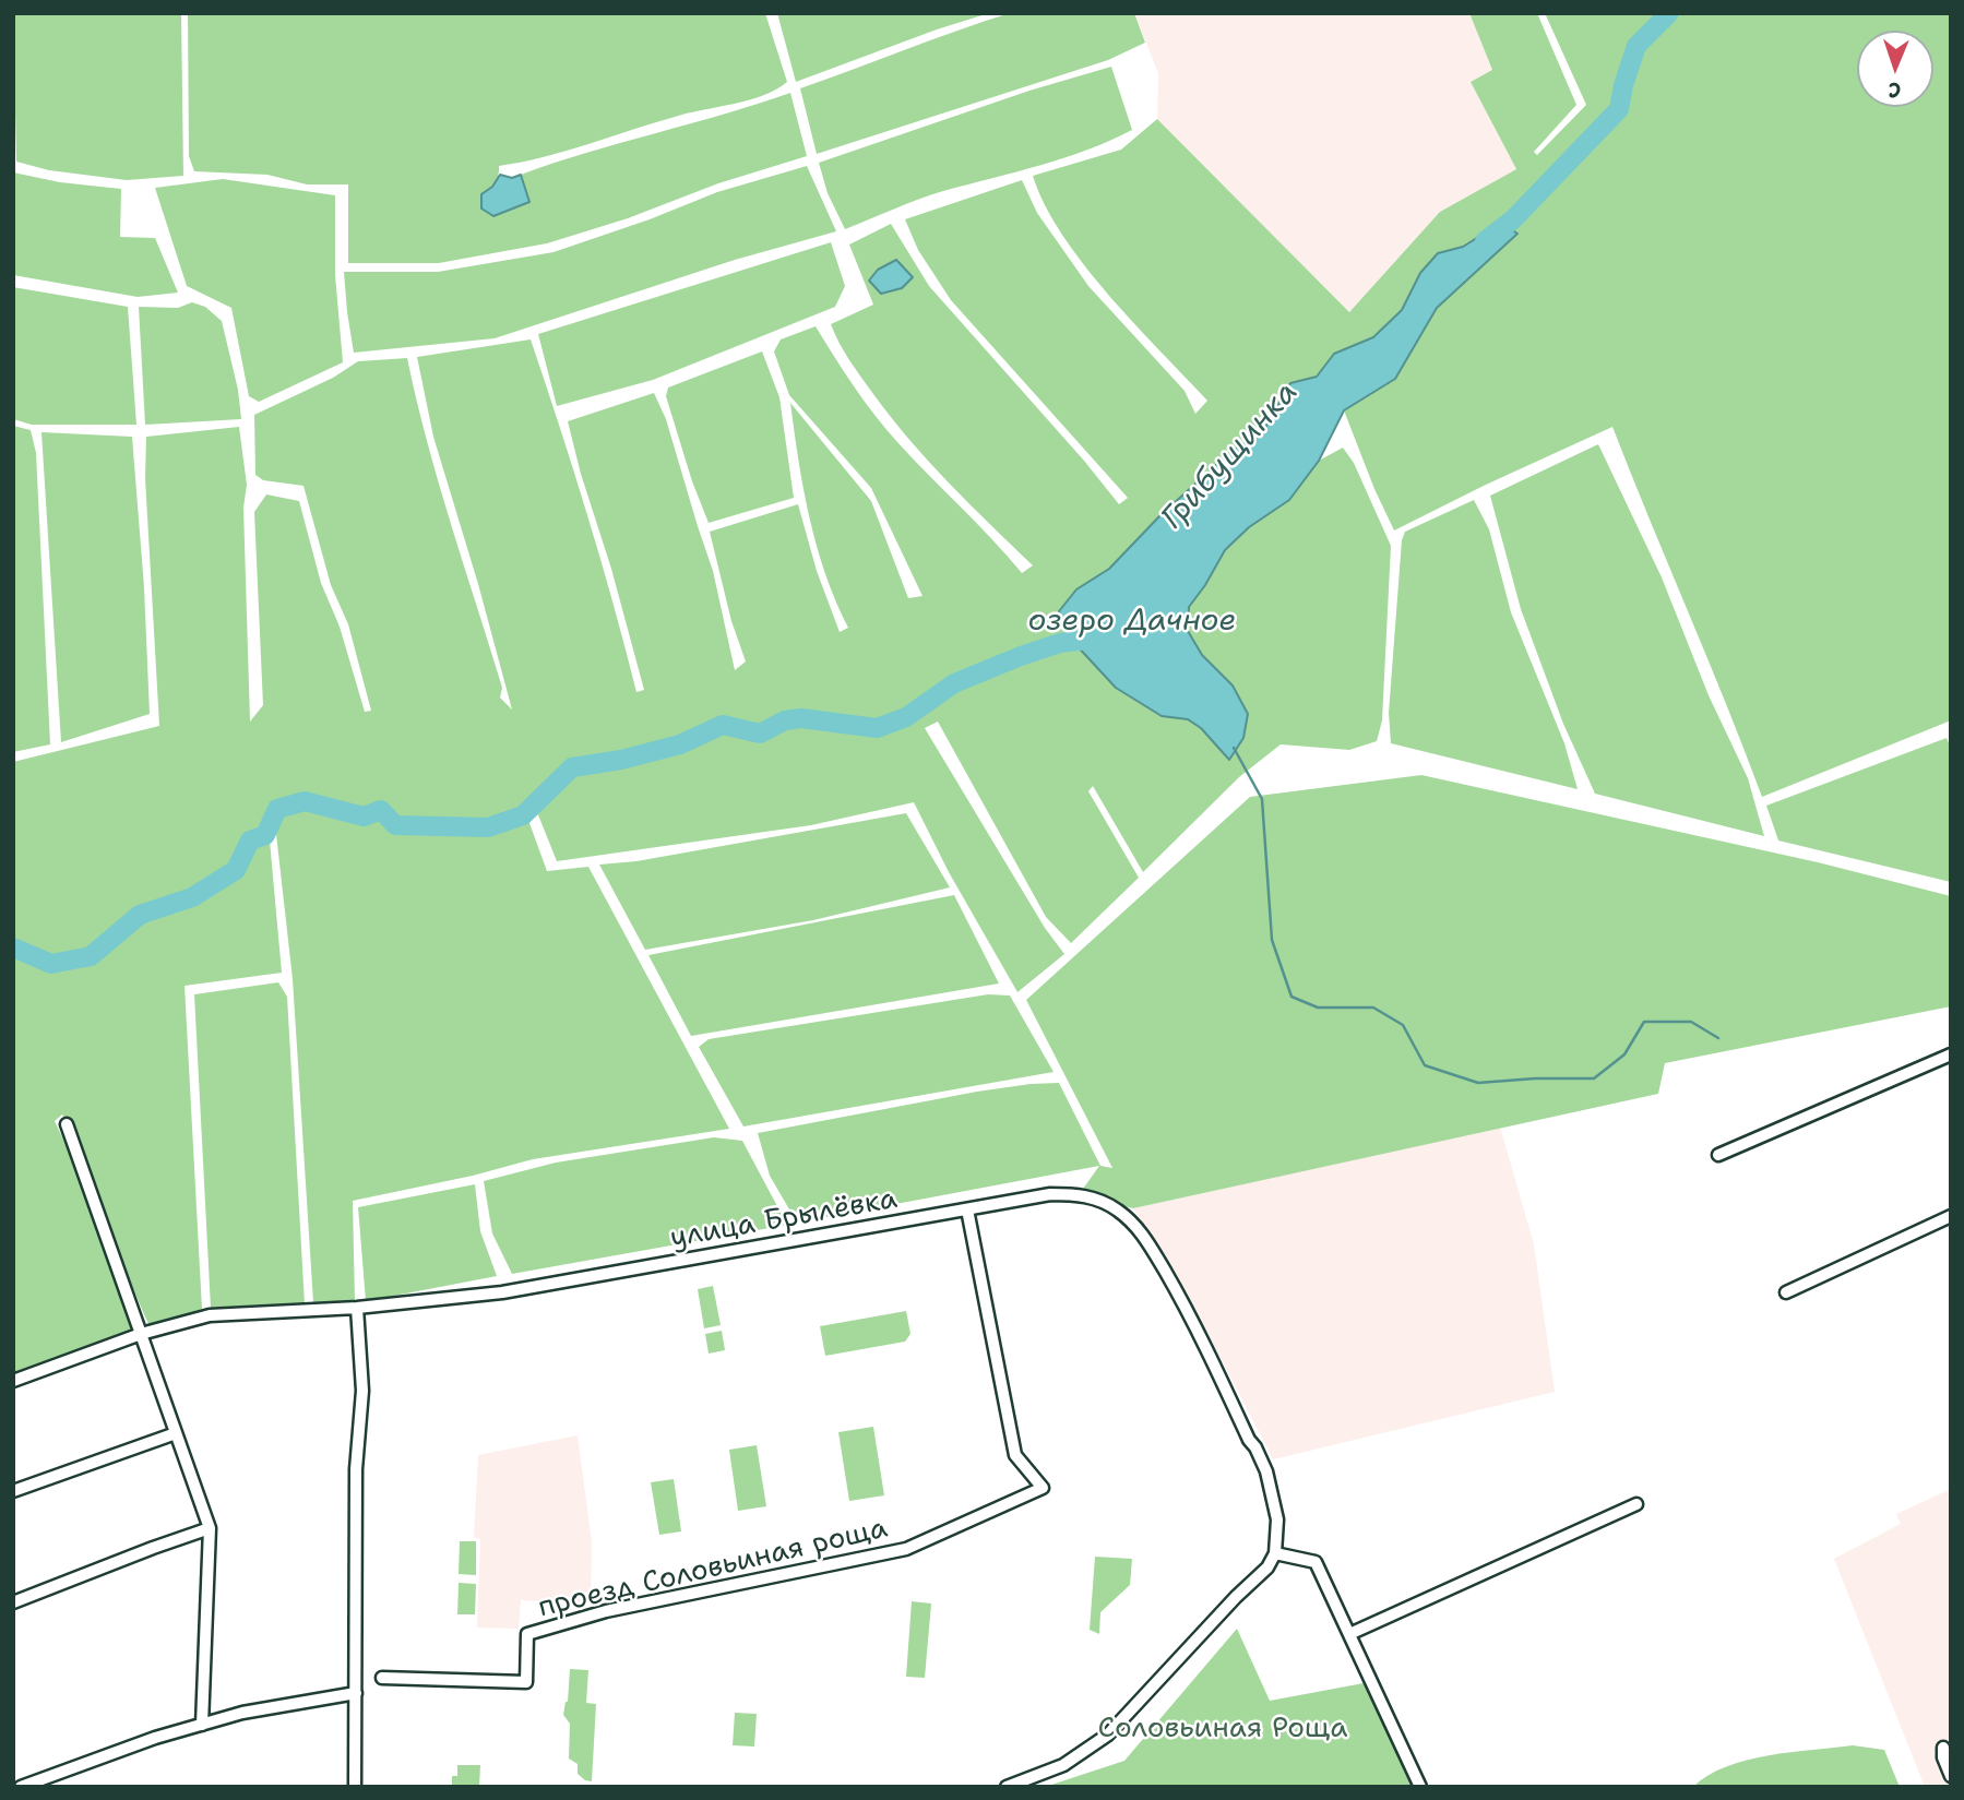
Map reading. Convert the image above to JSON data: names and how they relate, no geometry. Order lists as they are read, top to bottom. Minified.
{"streets":{"street":["улица Брылёвка","проезд Соловьиная роща"]},"crossings":[["улица Брылёвка","проезд Соловьиная роща"]],"water":["Грибущинка","озеро Дачное"],"parks":["Соловьиная Роща"],"north":"bottom"}
